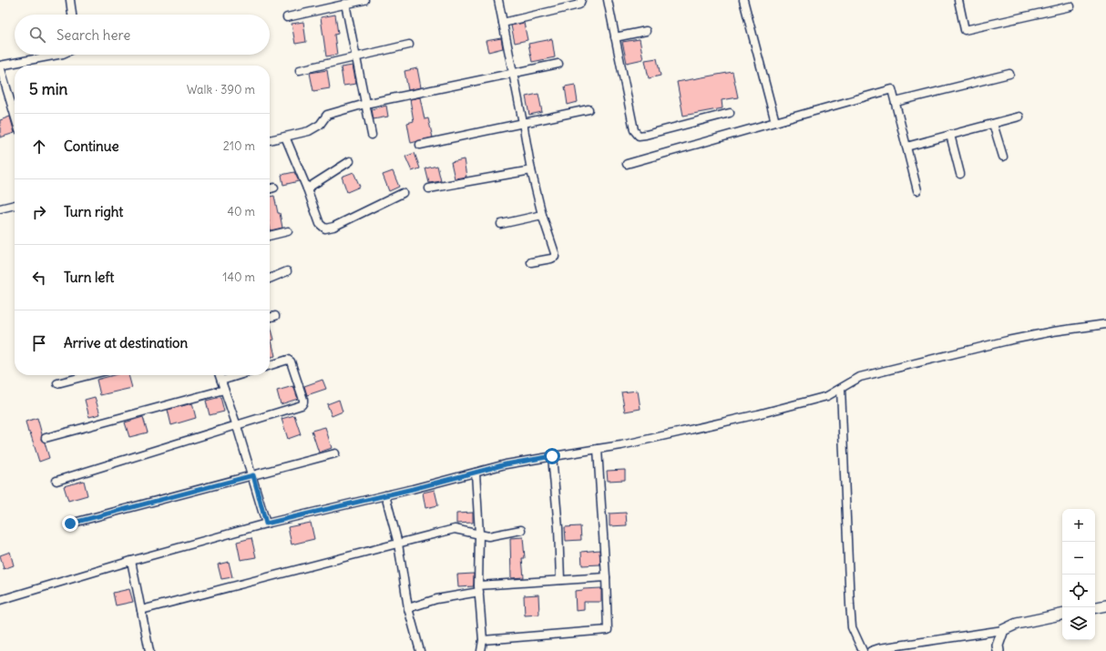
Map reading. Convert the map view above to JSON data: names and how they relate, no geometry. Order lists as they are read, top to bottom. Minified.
{"page":{"search":"Search here","heading":["5 min","Walk · 390 m"],"list":[["Continue","210 m"],["Turn right","40 m"],["Turn left","140 m"],"Arrive at destination"],"map_buttons":["+","−"]}}
